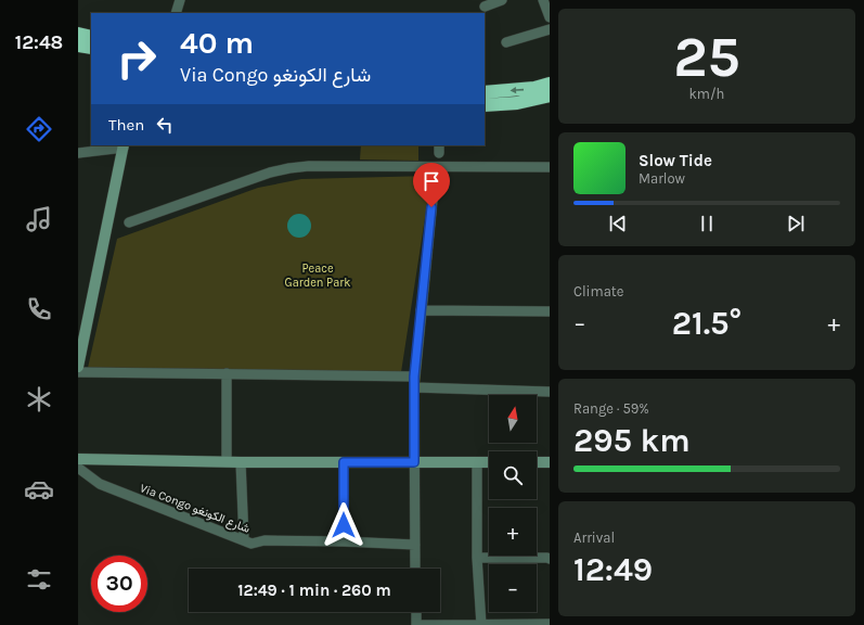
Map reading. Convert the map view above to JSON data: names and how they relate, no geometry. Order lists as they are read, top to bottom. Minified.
{"streets":{"street":["Via Congo شارع الكونغو"]},"parks":["Peace Garden Park"],"north":"top","page":{"tabs":"12:48","tile":[["25","km/h"],"Climate",["Range · 59%","295 km"],["Arrival","12:49"]],"turn":["40 m","Via Congo شارع الكونغو"],"then":"Then","song":["Slow Tide","Marlow"],"heat":["−","21.5°","+"],"map_buttons":["+","−"],"limit":"30","trip":"12:49 · 1 min · 260 m"}}
